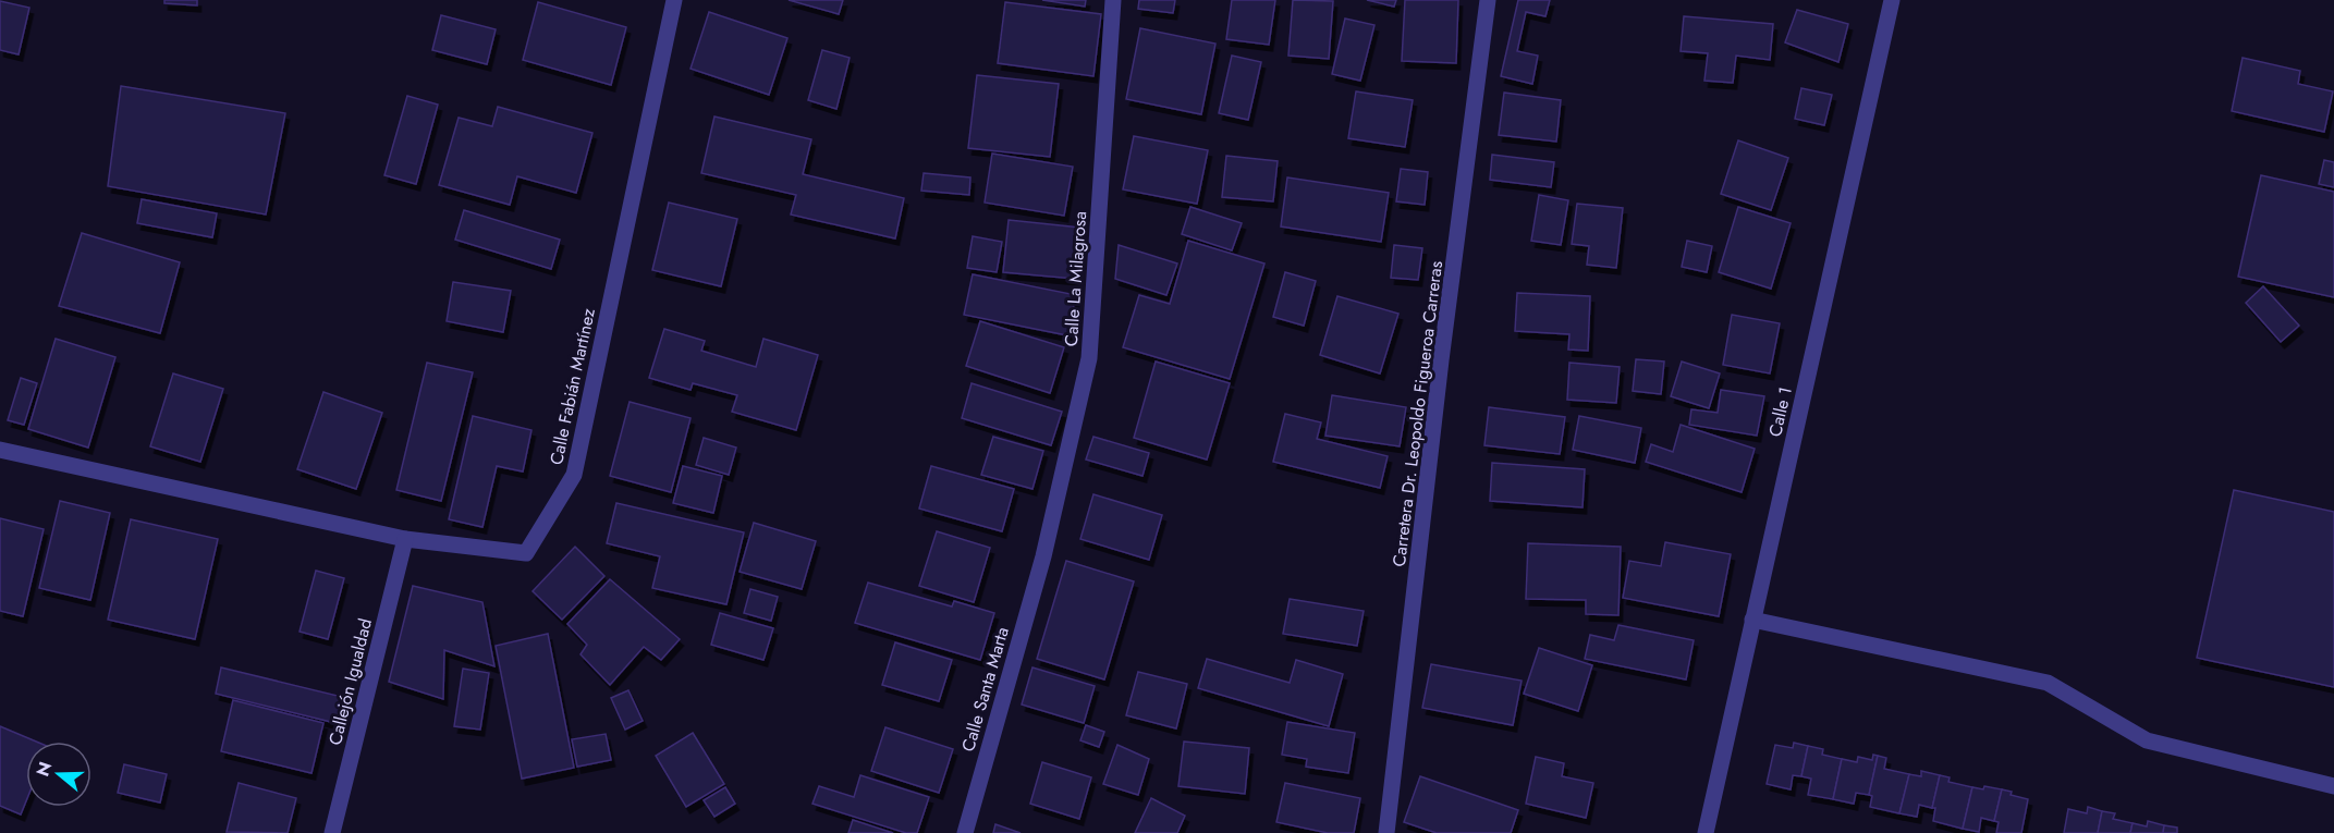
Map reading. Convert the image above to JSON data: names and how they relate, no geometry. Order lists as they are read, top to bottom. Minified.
{"streets":{"street":["Calle La Milagrosa","Calle Fabián Martínez","Calle 1","Carretera Dr. Leopoldo Figueroa Carreras","Callejón Igualdad","Calle Santa Marta"]},"crossings":[["Calle La Milagrosa","Calle Santa Marta"],["Calle Fabián Martínez","Callejón Igualdad"]],"north":"left"}
